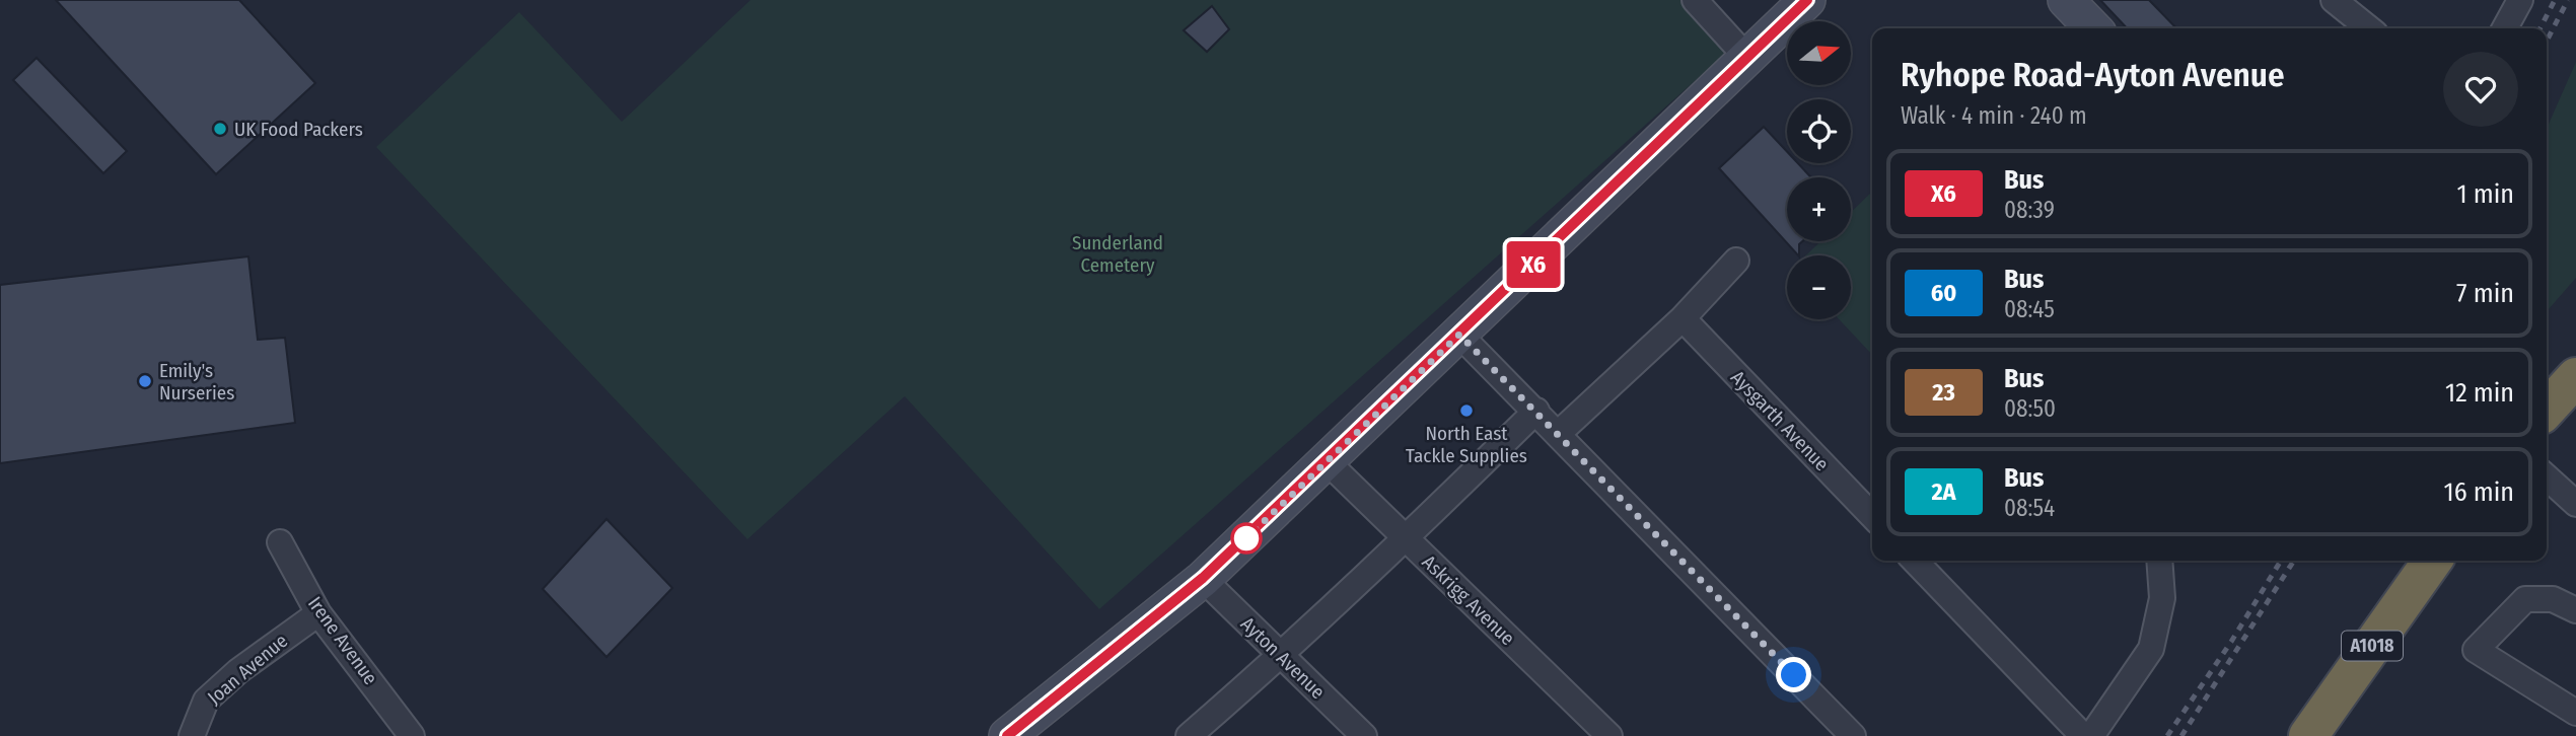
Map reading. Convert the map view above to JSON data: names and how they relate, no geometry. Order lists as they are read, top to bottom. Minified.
{"streets":{"highway":["A1018"],"street":["Aysgarth Avenue","Askrigg Avenue","Irene Avenue","Ayton Avenue","Joan Avenue"]},"crossings":[["Irene Avenue","Joan Avenue"]],"parks":["Sunderland Cemetery"],"places":["UK Food Packers","Emily's Nurseries","North East Tackle Supplies"],"lines":["bus line X6"],"north":"right","page":{"on_map":"X6","map_buttons":["+","−"],"heading":["Ryhope Road-Ayton Avenue","Walk · 4 min · 240 m"],"list":[{"mark":"X6","name":"Bus","note":"08:39","value":"1 min"},{"mark":"60","name":"Bus","note":"08:45","value":"7 min"},{"mark":"23","name":"Bus","note":"08:50","value":"12 min"},{"mark":"2A","name":"Bus","note":"08:54","value":"16 min"}]}}
